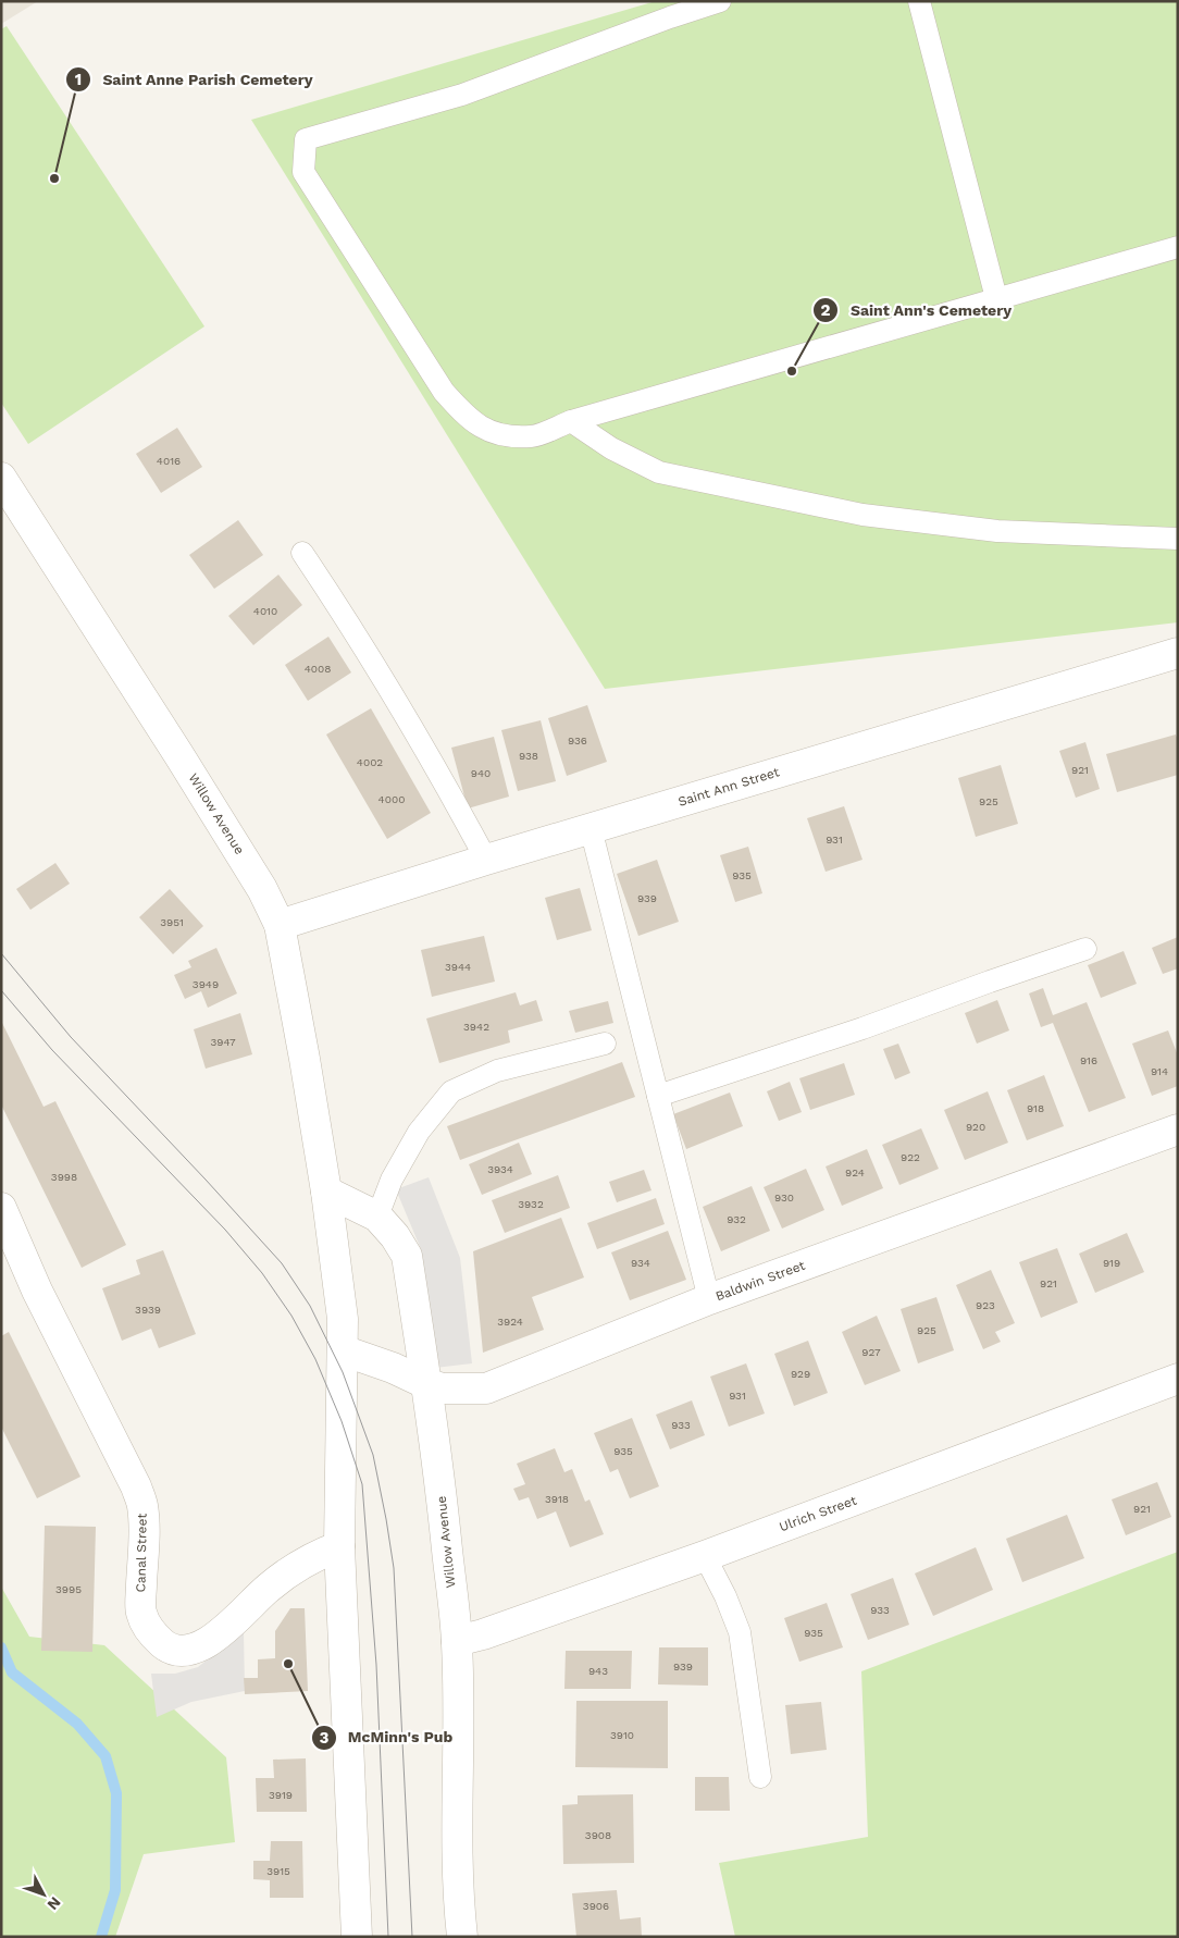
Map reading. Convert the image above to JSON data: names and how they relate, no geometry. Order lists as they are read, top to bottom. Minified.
{"streets":{"street":["Saint Ann Street","Willow Avenue","Baldwin Street","Ulrich Street","Canal Street"]},"crossings":[["Saint Ann Street","Willow Avenue"],["Willow Avenue","Baldwin Street"],["Willow Avenue","Ulrich Street"],["Willow Avenue","Canal Street"]],"places":["Saint Anne Parish Cemetery","Saint Ann's Cemetery","McMinn's Pub"],"house_numbers":["4016","4010","4008","936","938","4002","921","940","4000","925","931","935","939","3951","3944","3949","3942","3947","916","914","918","920","922","3934","924","3998","930","3932","932","934","919","921","923","3939","3924","925","927","929","931","933","935","3918","921","3995","933","935","939","943","3910","3919","3908","3915","3906"],"north":"bottom right"}
